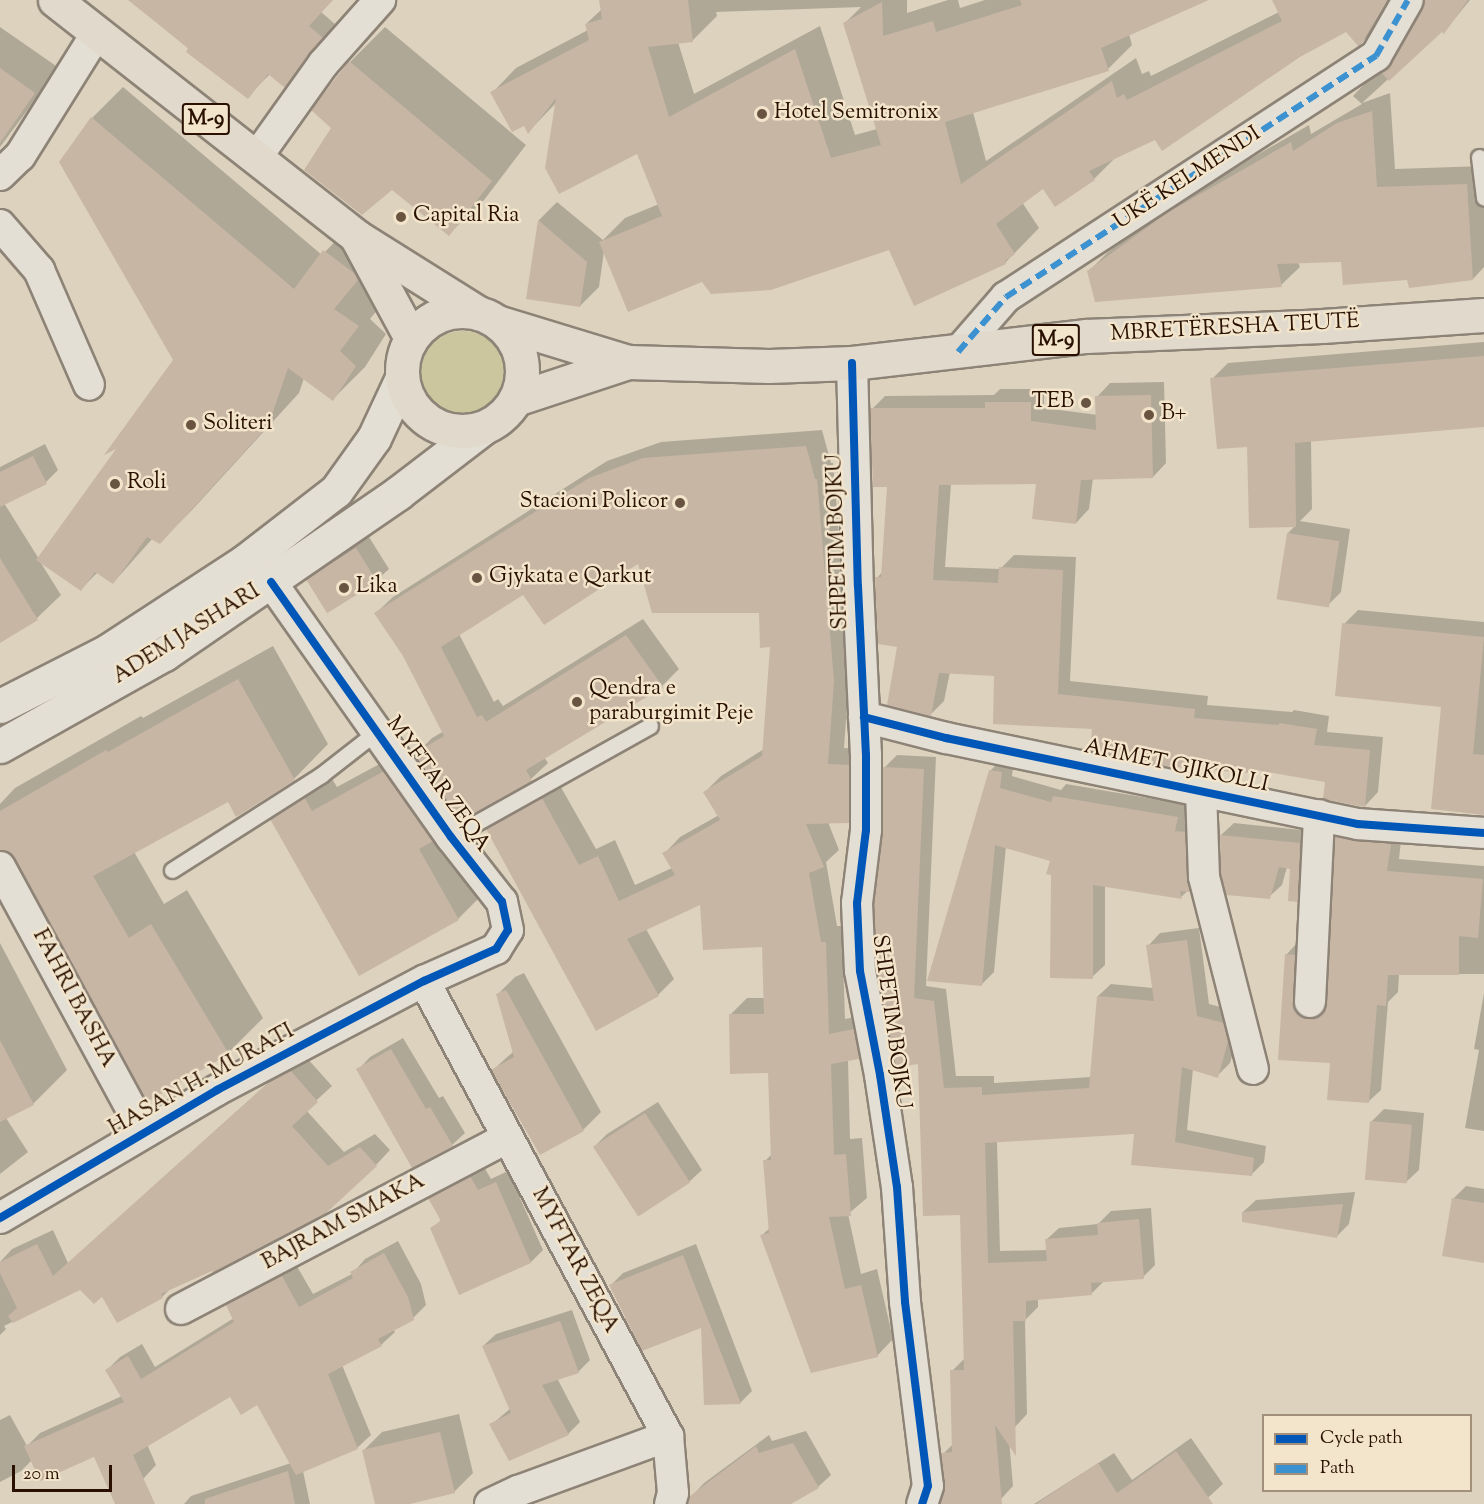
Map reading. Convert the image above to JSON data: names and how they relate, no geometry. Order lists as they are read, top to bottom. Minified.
{"streets":{"main road":["M-9","MBRETËRESHA TEUTË","ADEM JASHARI"],"street":["UKË KELMENDI","SHPETIM BOJKU","AHMET GJIKOLLI","MYFTAR ZEQA","FAHRI BASHA","HASAN H. MURATI","BAJRAM SMAKA"]},"crossings":[["M-9","MBRETËRESHA TEUTË"],["M-9","ADEM JASHARI"],["UKË KELMENDI","MBRETËRESHA TEUTË"],["MBRETËRESHA TEUTË","SHPETIM BOJKU"],["MBRETËRESHA TEUTË","ADEM JASHARI"],["SHPETIM BOJKU","AHMET GJIKOLLI"],["ADEM JASHARI","MYFTAR ZEQA"],["MYFTAR ZEQA","HASAN H. MURATI"],["MYFTAR ZEQA","BAJRAM SMAKA"],["FAHRI BASHA","HASAN H. MURATI"]],"places":["Hotel Semitronix","Capital Ria","TEB","B+","Soliteri","Roli","Stacioni Policor","Gjykata e Qarkut","Lika","Qendra e paraburgimit Peje"],"legend":["Cycle path","Path"],"scale_bar":"20 m"}
